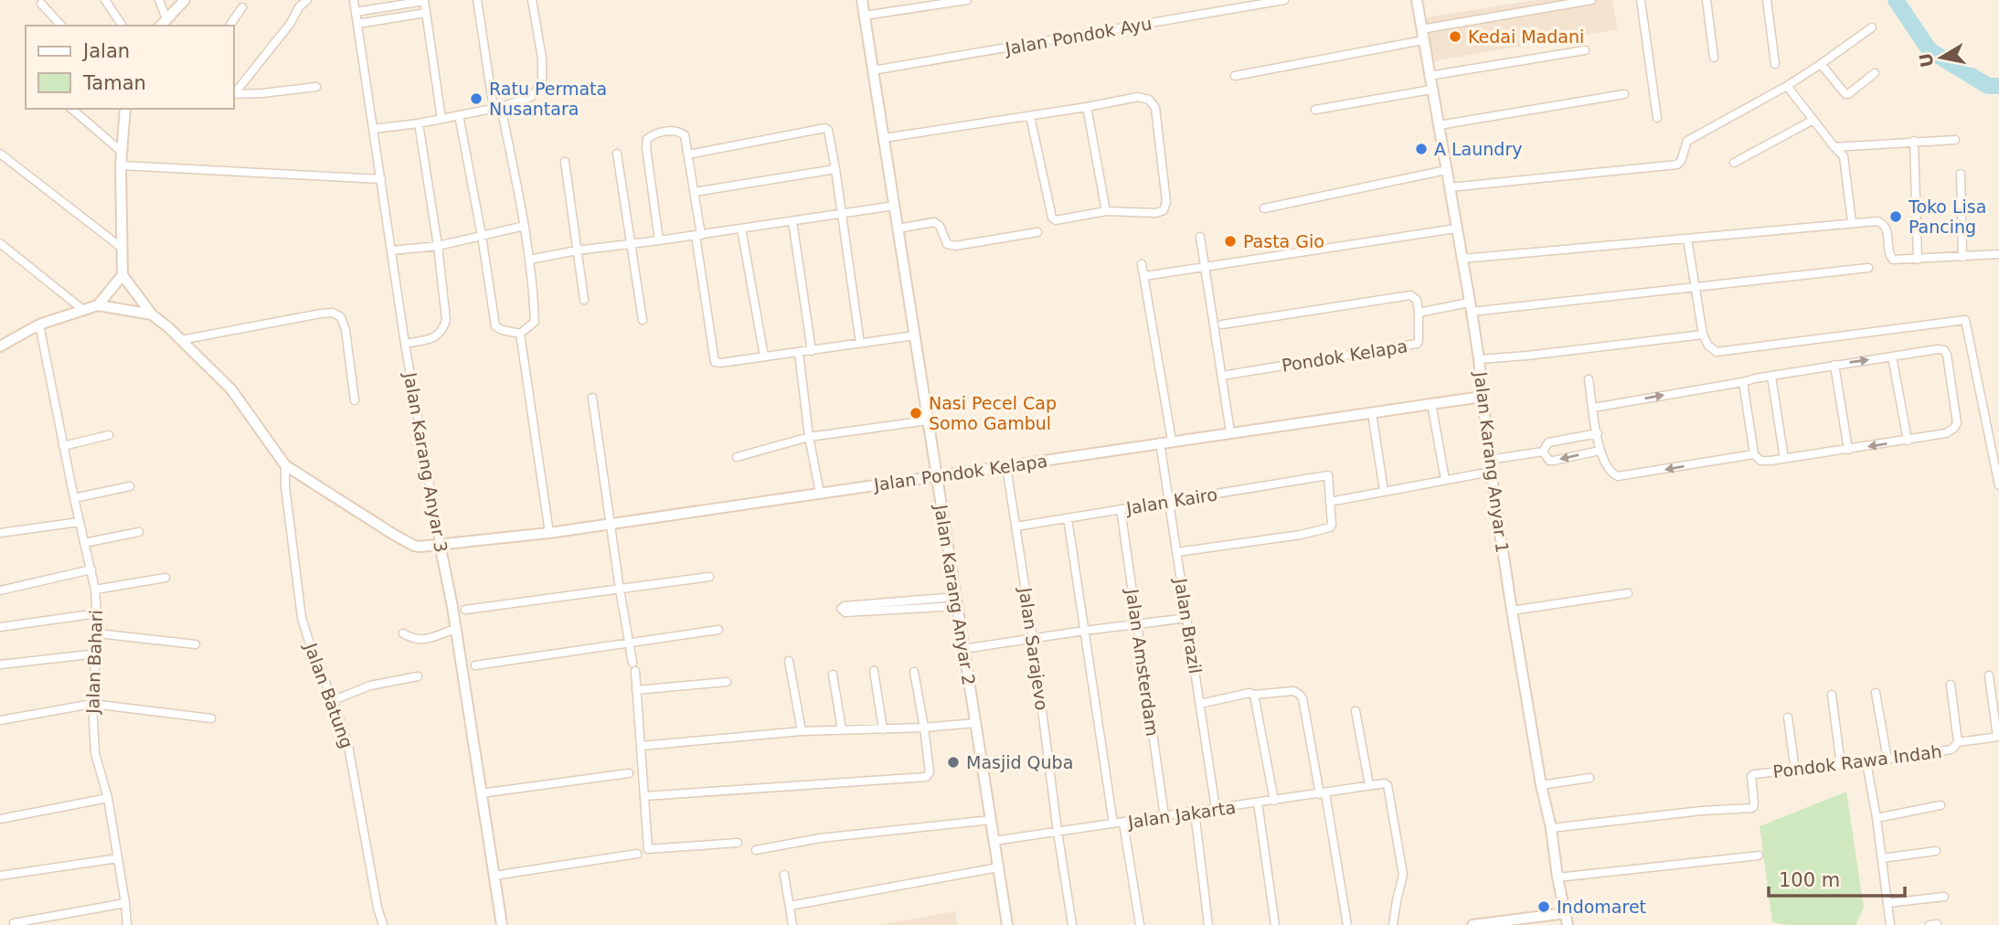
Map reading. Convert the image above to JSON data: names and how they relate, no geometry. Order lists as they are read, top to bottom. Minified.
{"streets":{"street":["Jalan Pondok Ayu","Pondok Kelapa","Jalan Karang Anyar 3","Jalan Karang Anyar 1","Jalan Pondok Kelapa","Jalan Kairo","Jalan Karang Anyar 2","Jalan Brazil","Jalan Sarajevo","Jalan Bahari","Jalan Amsterdam","Jalan Batung","Pondok Rawa Indah","Jalan Jakarta"]},"crossings":[["Jalan Pondok Ayu","Jalan Karang Anyar 2"],["Pondok Kelapa","Jalan Karang Anyar 1"],["Jalan Karang Anyar 3","Jalan Pondok Kelapa"],["Jalan Karang Anyar 1","Jalan Pondok Kelapa"],["Jalan Karang Anyar 1","Pondok Rawa Indah"],["Jalan Pondok Kelapa","Jalan Karang Anyar 2"],["Jalan Pondok Kelapa","Jalan Brazil"],["Jalan Pondok Kelapa","Jalan Sarajevo"],["Jalan Pondok Kelapa","Jalan Batung"],["Jalan Kairo","Jalan Brazil"],["Jalan Kairo","Jalan Sarajevo"],["Jalan Kairo","Jalan Amsterdam"],["Jalan Karang Anyar 2","Jalan Jakarta"],["Jalan Brazil","Jalan Jakarta"],["Jalan Sarajevo","Jalan Jakarta"],["Jalan Amsterdam","Jalan Jakarta"]],"places":["Kedai Madani","Ratu Permata Nusantara","A Laundry","Toko Lisa Pancing","Pasta Gio","Nasi Pecel Cap Somo Gambul","Masjid Quba","Indomaret"],"legend":["Jalan","Taman"],"scale_bar":"100 m","north":"left"}
